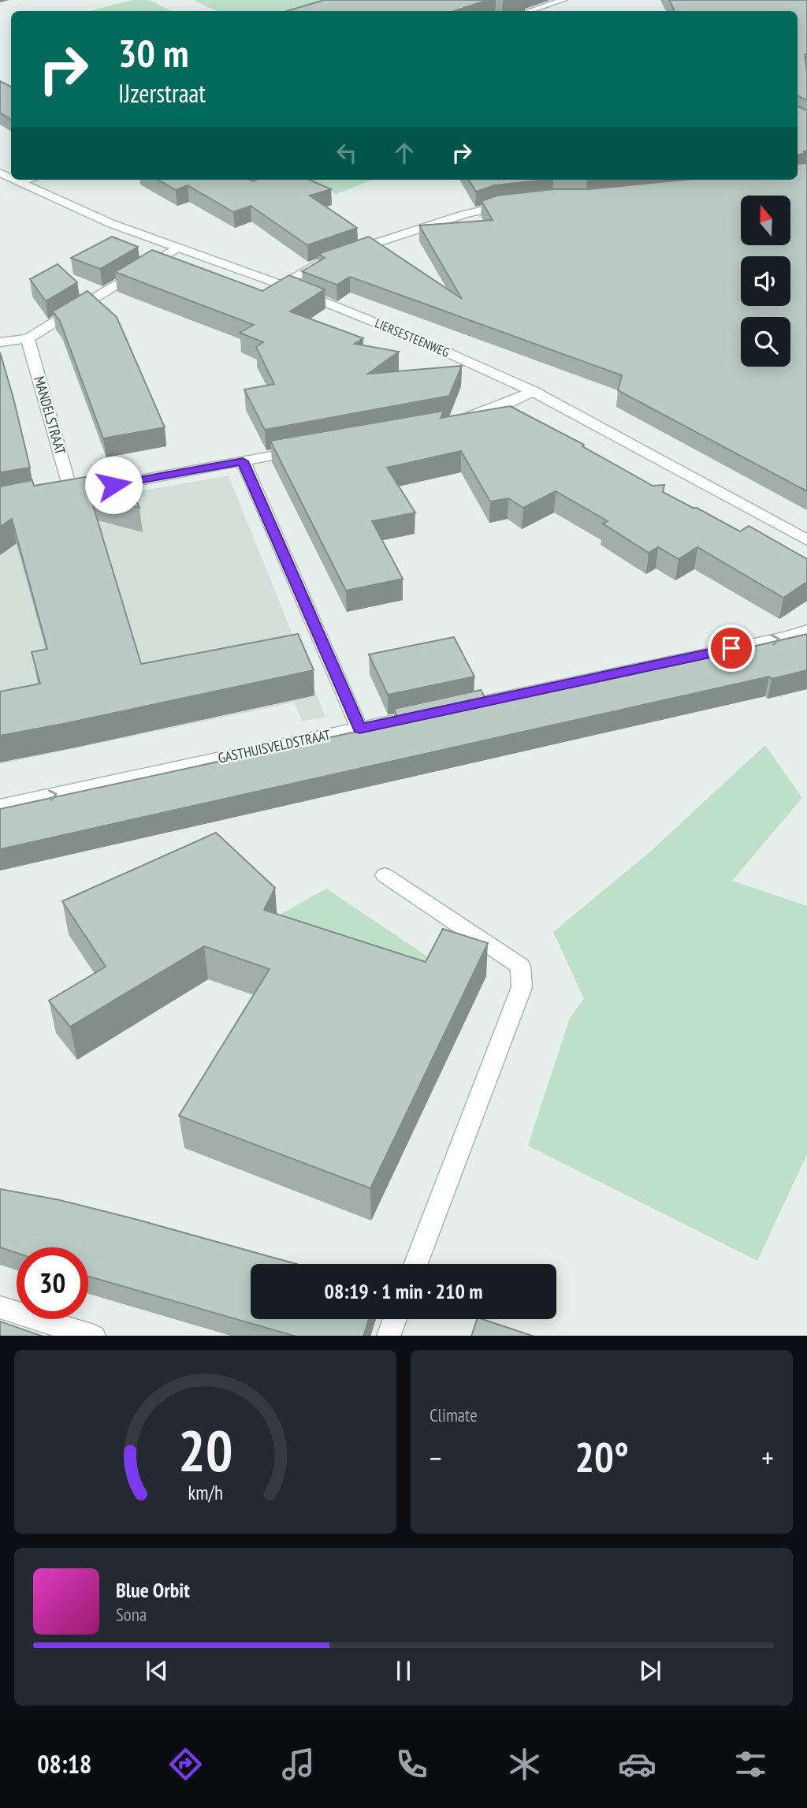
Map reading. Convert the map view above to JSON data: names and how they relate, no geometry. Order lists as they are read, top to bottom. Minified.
{"streets":{"street":["LIERSESTEENWEG","MANDELSTRAAT","GASTHUISVELDSTRAAT"]},"one_way":["GASTHUISVELDSTRAAT"],"north":"top","page":{"turn":["30 m","IJzerstraat"],"limit":"30","trip":"08:19 · 1 min · 210 m","tile":"Climate","heat":["−","20°","+"],"song":["Blue Orbit","Sona"],"tabs":"08:18","gauge":["20","km/h"]}}
